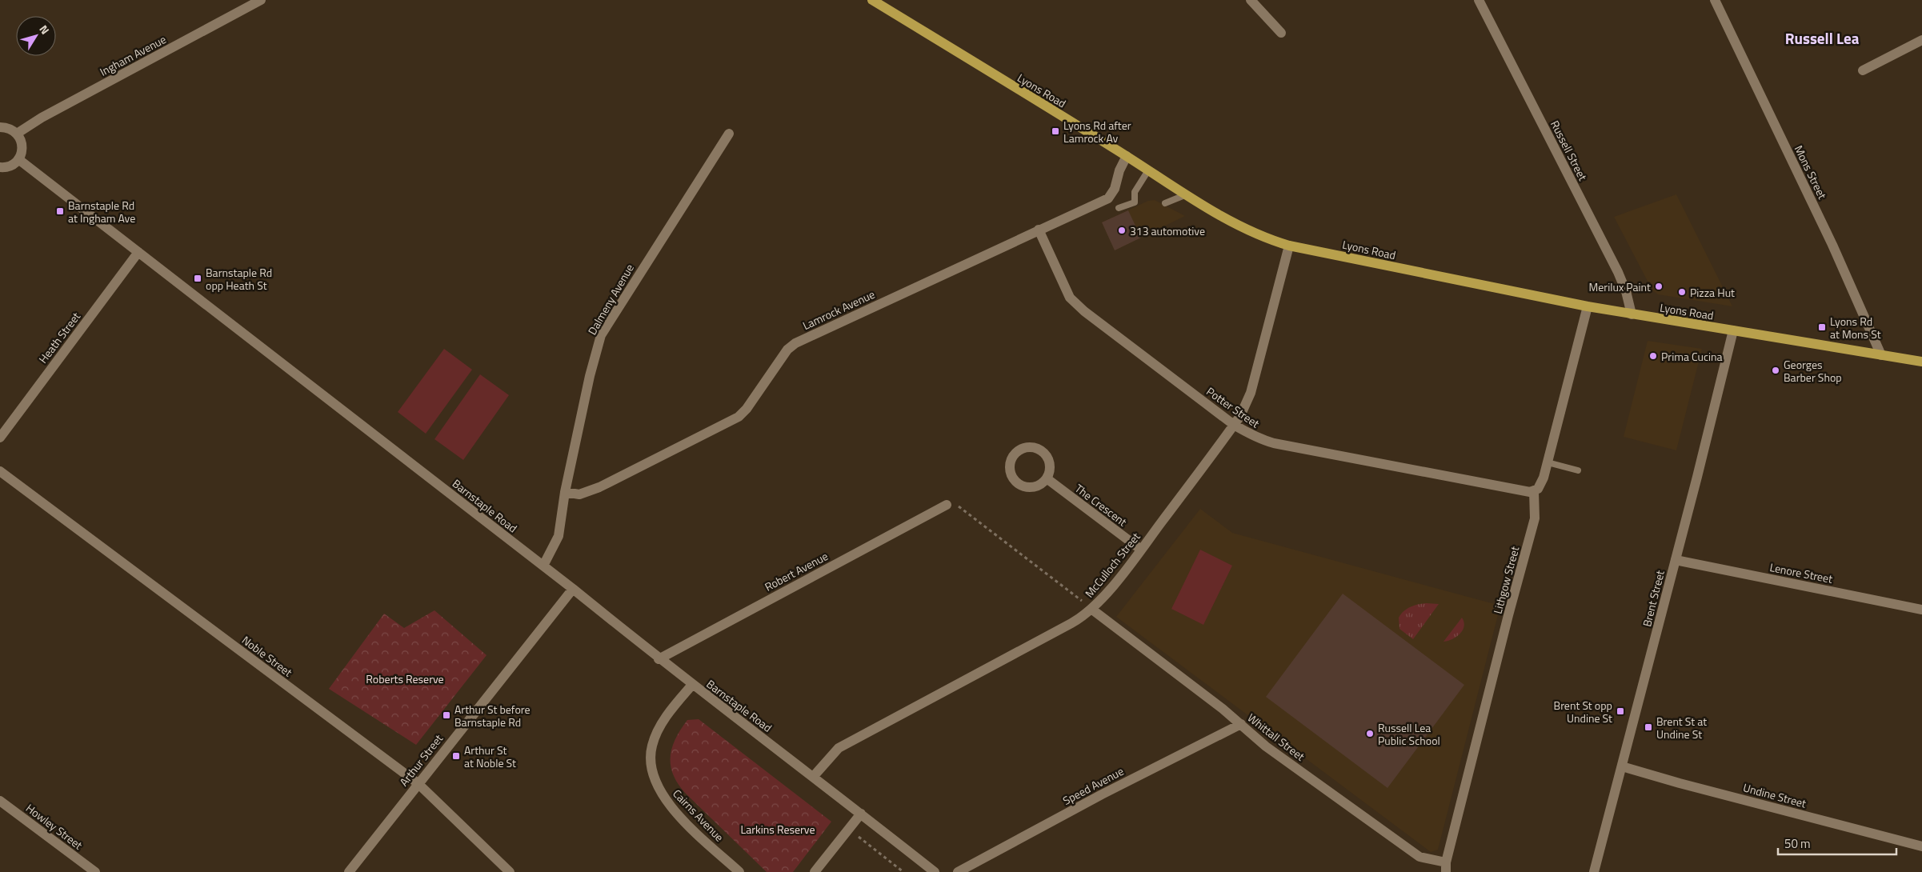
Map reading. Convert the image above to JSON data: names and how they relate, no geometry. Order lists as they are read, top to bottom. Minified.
{"streets":{"main road":["Lyons Road"],"street":["Ingham Avenue","Russell Street","Mons Street","Dalmeny Avenue","Lamrock Avenue","Heath Street","Potter Street","The Crescent","Barnstaple Road","McCulloch Street","Robert Avenue","Lenore Street","Lithgow Street","Brent Street","Noble Street","Whittall Street","Arthur Street","Speed Avenue","Undine Street","Cairns Avenue","Howley Street"]},"crossings":[["Lyons Road","Russell Street"],["Lyons Road","Mons Street"],["Lyons Road","Lamrock Avenue"],["Lyons Road","McCulloch Street"],["Lyons Road","Brent Street"],["Dalmeny Avenue","Lamrock Avenue"],["Dalmeny Avenue","Barnstaple Road"],["Lamrock Avenue","Potter Street"],["Heath Street","Barnstaple Road"],["Potter Street","McCulloch Street"],["Potter Street","Lithgow Street"],["The Crescent","McCulloch Street"],["Barnstaple Road","McCulloch Street"],["Barnstaple Road","Robert Avenue"],["Barnstaple Road","Arthur Street"],["Barnstaple Road","Cairns Avenue"],["McCulloch Street","Whittall Street"],["Lenore Street","Brent Street"],["Lithgow Street","Whittall Street"],["Brent Street","Undine Street"],["Noble Street","Arthur Street"],["Whittall Street","Speed Avenue"]],"districts":["Russell Lea"],"parks":["Roberts Reserve","Larkins Reserve"],"places":{"transit":["Lyons Rd after Lamrock Av","Barnstaple Rd at Ingham Ave","Barnstaple Rd opp Heath St","Lyons Rd at Mons St","Brent St opp Undine St","Arthur St before Barnstaple Rd","Brent St at Undine St","Arthur St at Noble St"],"other":["313 automotive","Merilux Paint","Pizza Hut","Prima Cucina","Georges Barber Shop","Russell Lea Public School"]},"scale_bar":"50 m","north":"top right"}
